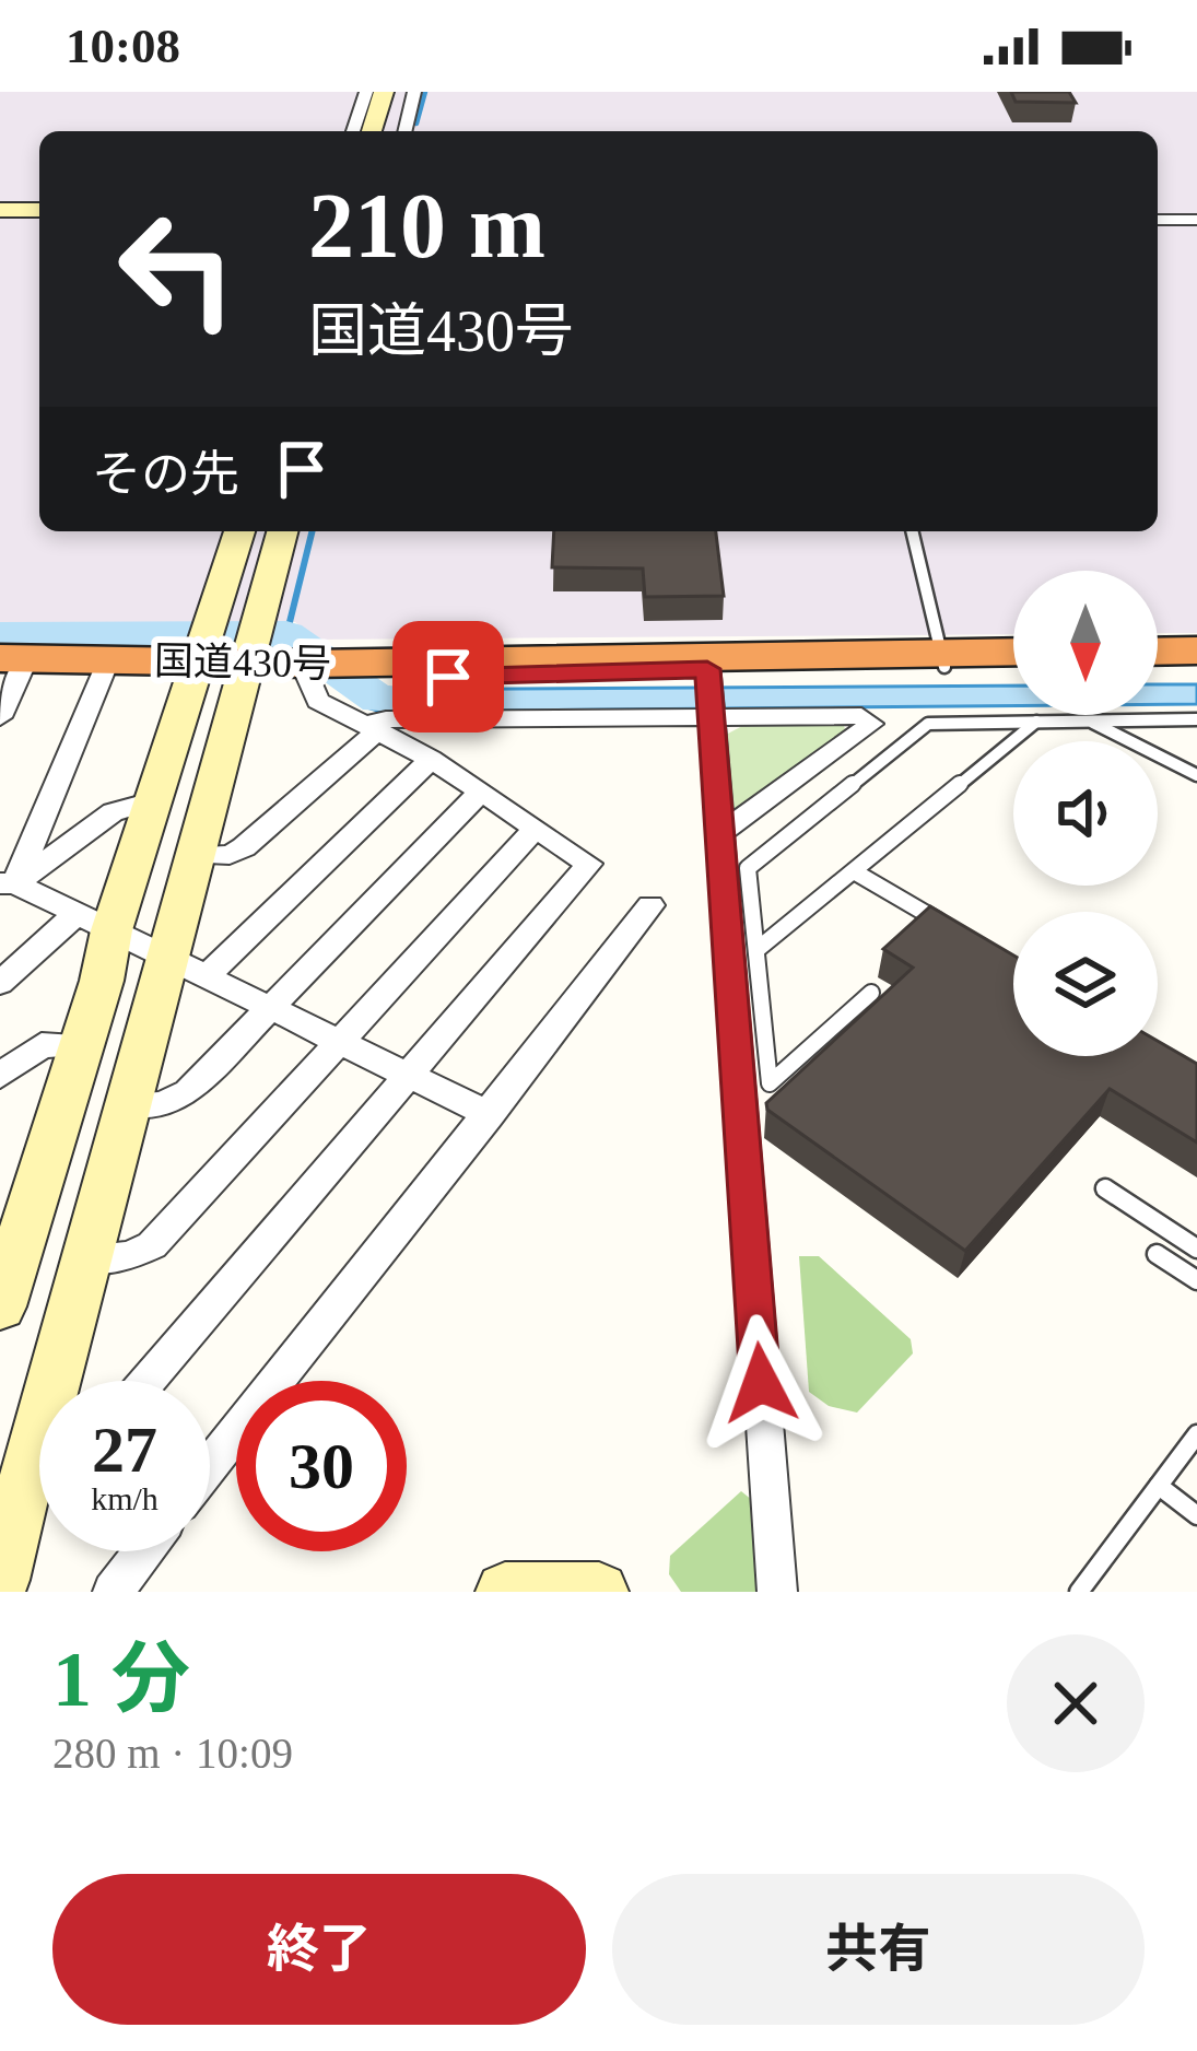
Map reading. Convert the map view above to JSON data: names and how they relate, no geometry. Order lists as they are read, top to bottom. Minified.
{"streets":{"highway":["国道430号"]},"north":"bottom","page":{"status":"10:08","turn":["210 m","国道430号"],"then":"その先","speed":"27 km/h","limit":"30","heading":["1 分","280 m · 10:09"],"buttons":["終了","共有"]}}
